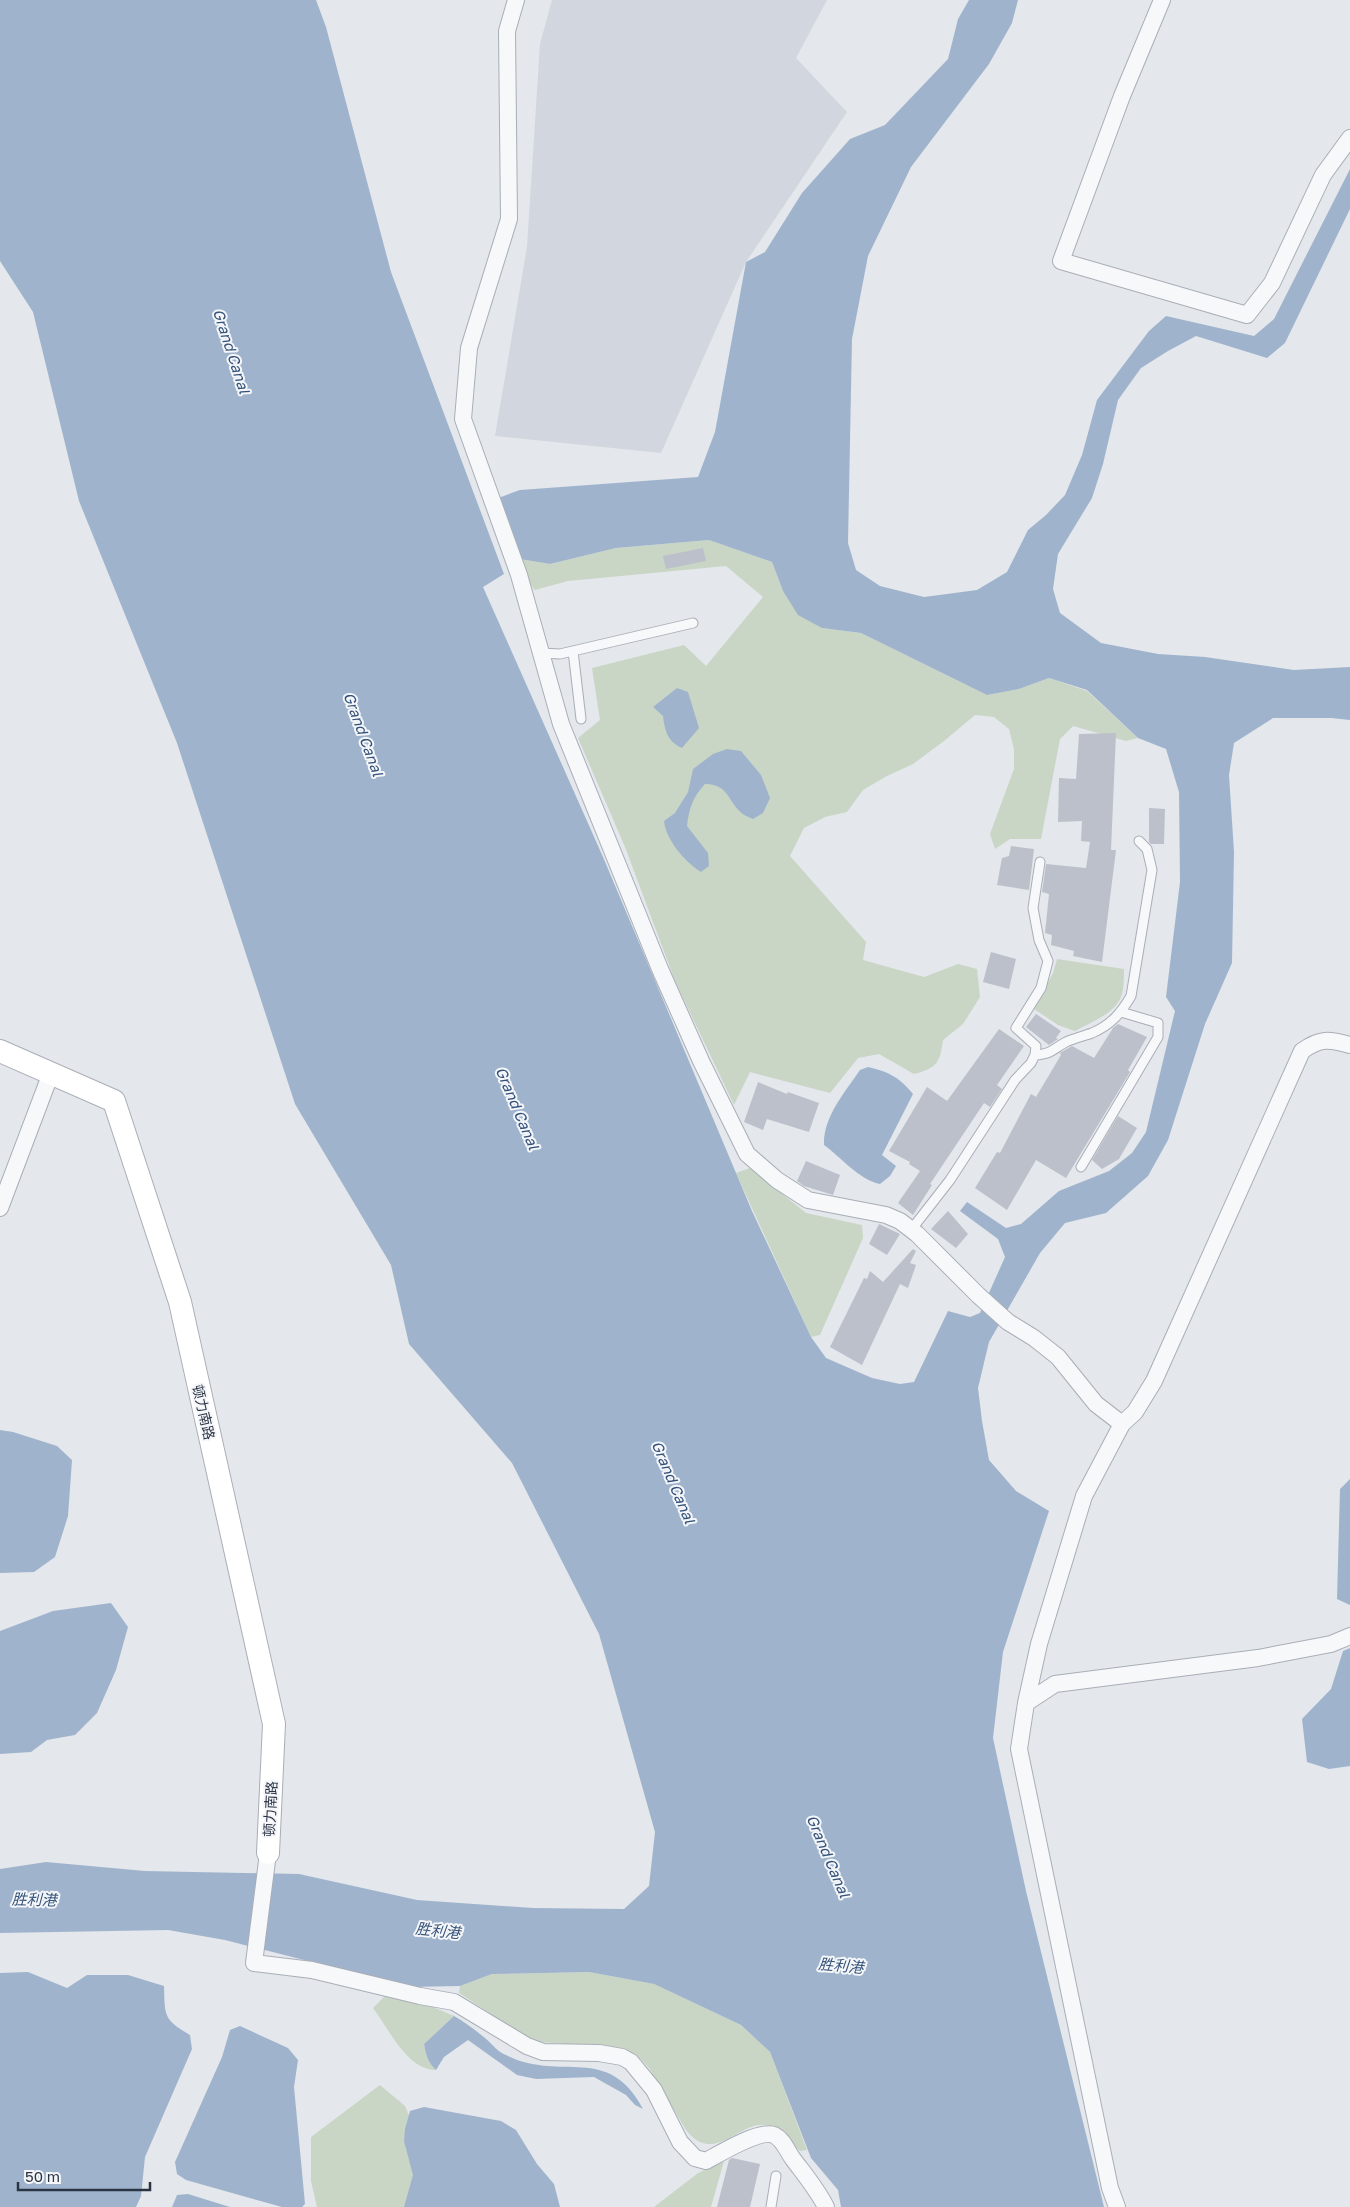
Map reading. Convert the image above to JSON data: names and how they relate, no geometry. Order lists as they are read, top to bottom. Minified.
{"streets":{"street":["顿力南路"]},"water":["Grand Canal","胜利港"],"scale_bar":"50 m"}
